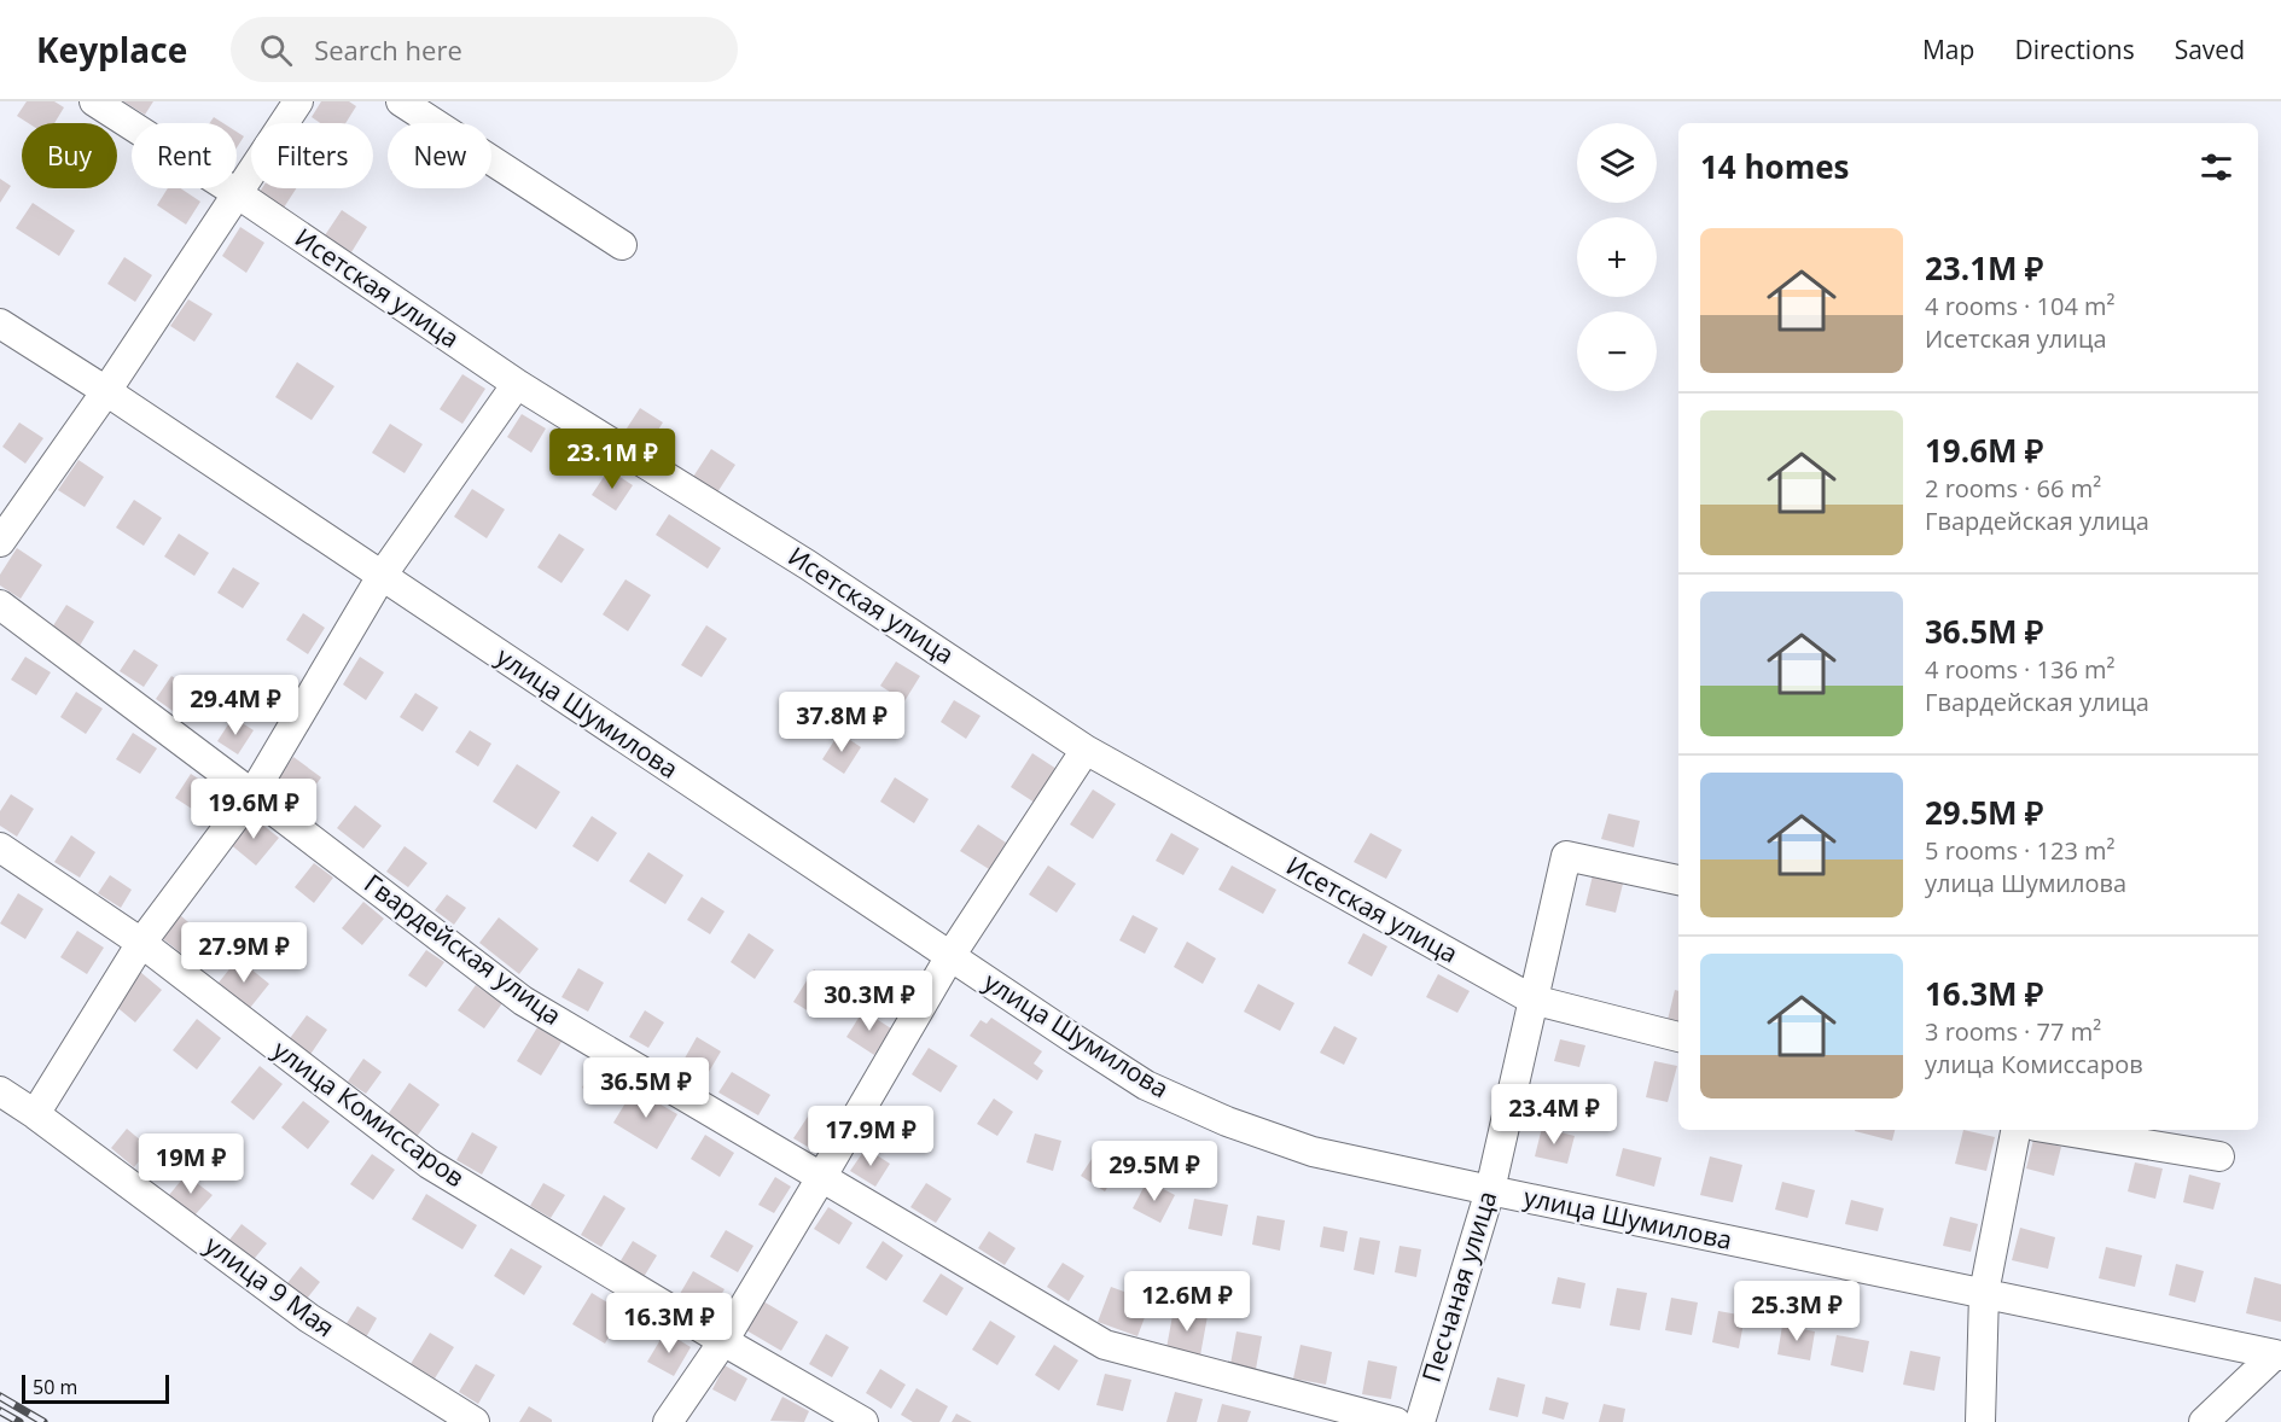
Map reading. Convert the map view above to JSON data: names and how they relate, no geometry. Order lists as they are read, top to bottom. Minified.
{"streets":{"street":["Исетская улица","улица Шумилова","Гвардейская улица","улица Комиссаров","улица 9 Мая","Песчаная улица"]},"crossings":[["Исетская улица","Песчаная улица"],["улица Шумилова","Песчаная улица"]],"scale_bar":"50 m","page":{"header":"Keyplace","search":"Search here","nav":["Map","Directions","Saved"],"map_buttons":["+","−"],"chip":["Buy","Rent","Filters","New"],"heading":"14 homes","list":[{"name":"23.1M ₽","note":"4 rooms · 104 m² · Исетская улица"},{"name":"19.6M ₽","note":"2 rooms · 66 m² · Гвардейская улица"},{"name":"36.5M ₽","note":"4 rooms · 136 m² · Гвардейская улица"},{"name":"29.5M ₽","note":"5 rooms · 123 m² · улица Шумилова"},{"name":"16.3M ₽","note":"3 rooms · 77 m² · улица Комиссаров"}],"price":["23.1M ₽","29.4M ₽","37.8M ₽","19.6M ₽","27.9M ₽","30.3M ₽","36.5M ₽","23.4M ₽","17.9M ₽","19M ₽","29.5M ₽","12.6M ₽","25.3M ₽","16.3M ₽"],"scale":"50 m"}}
